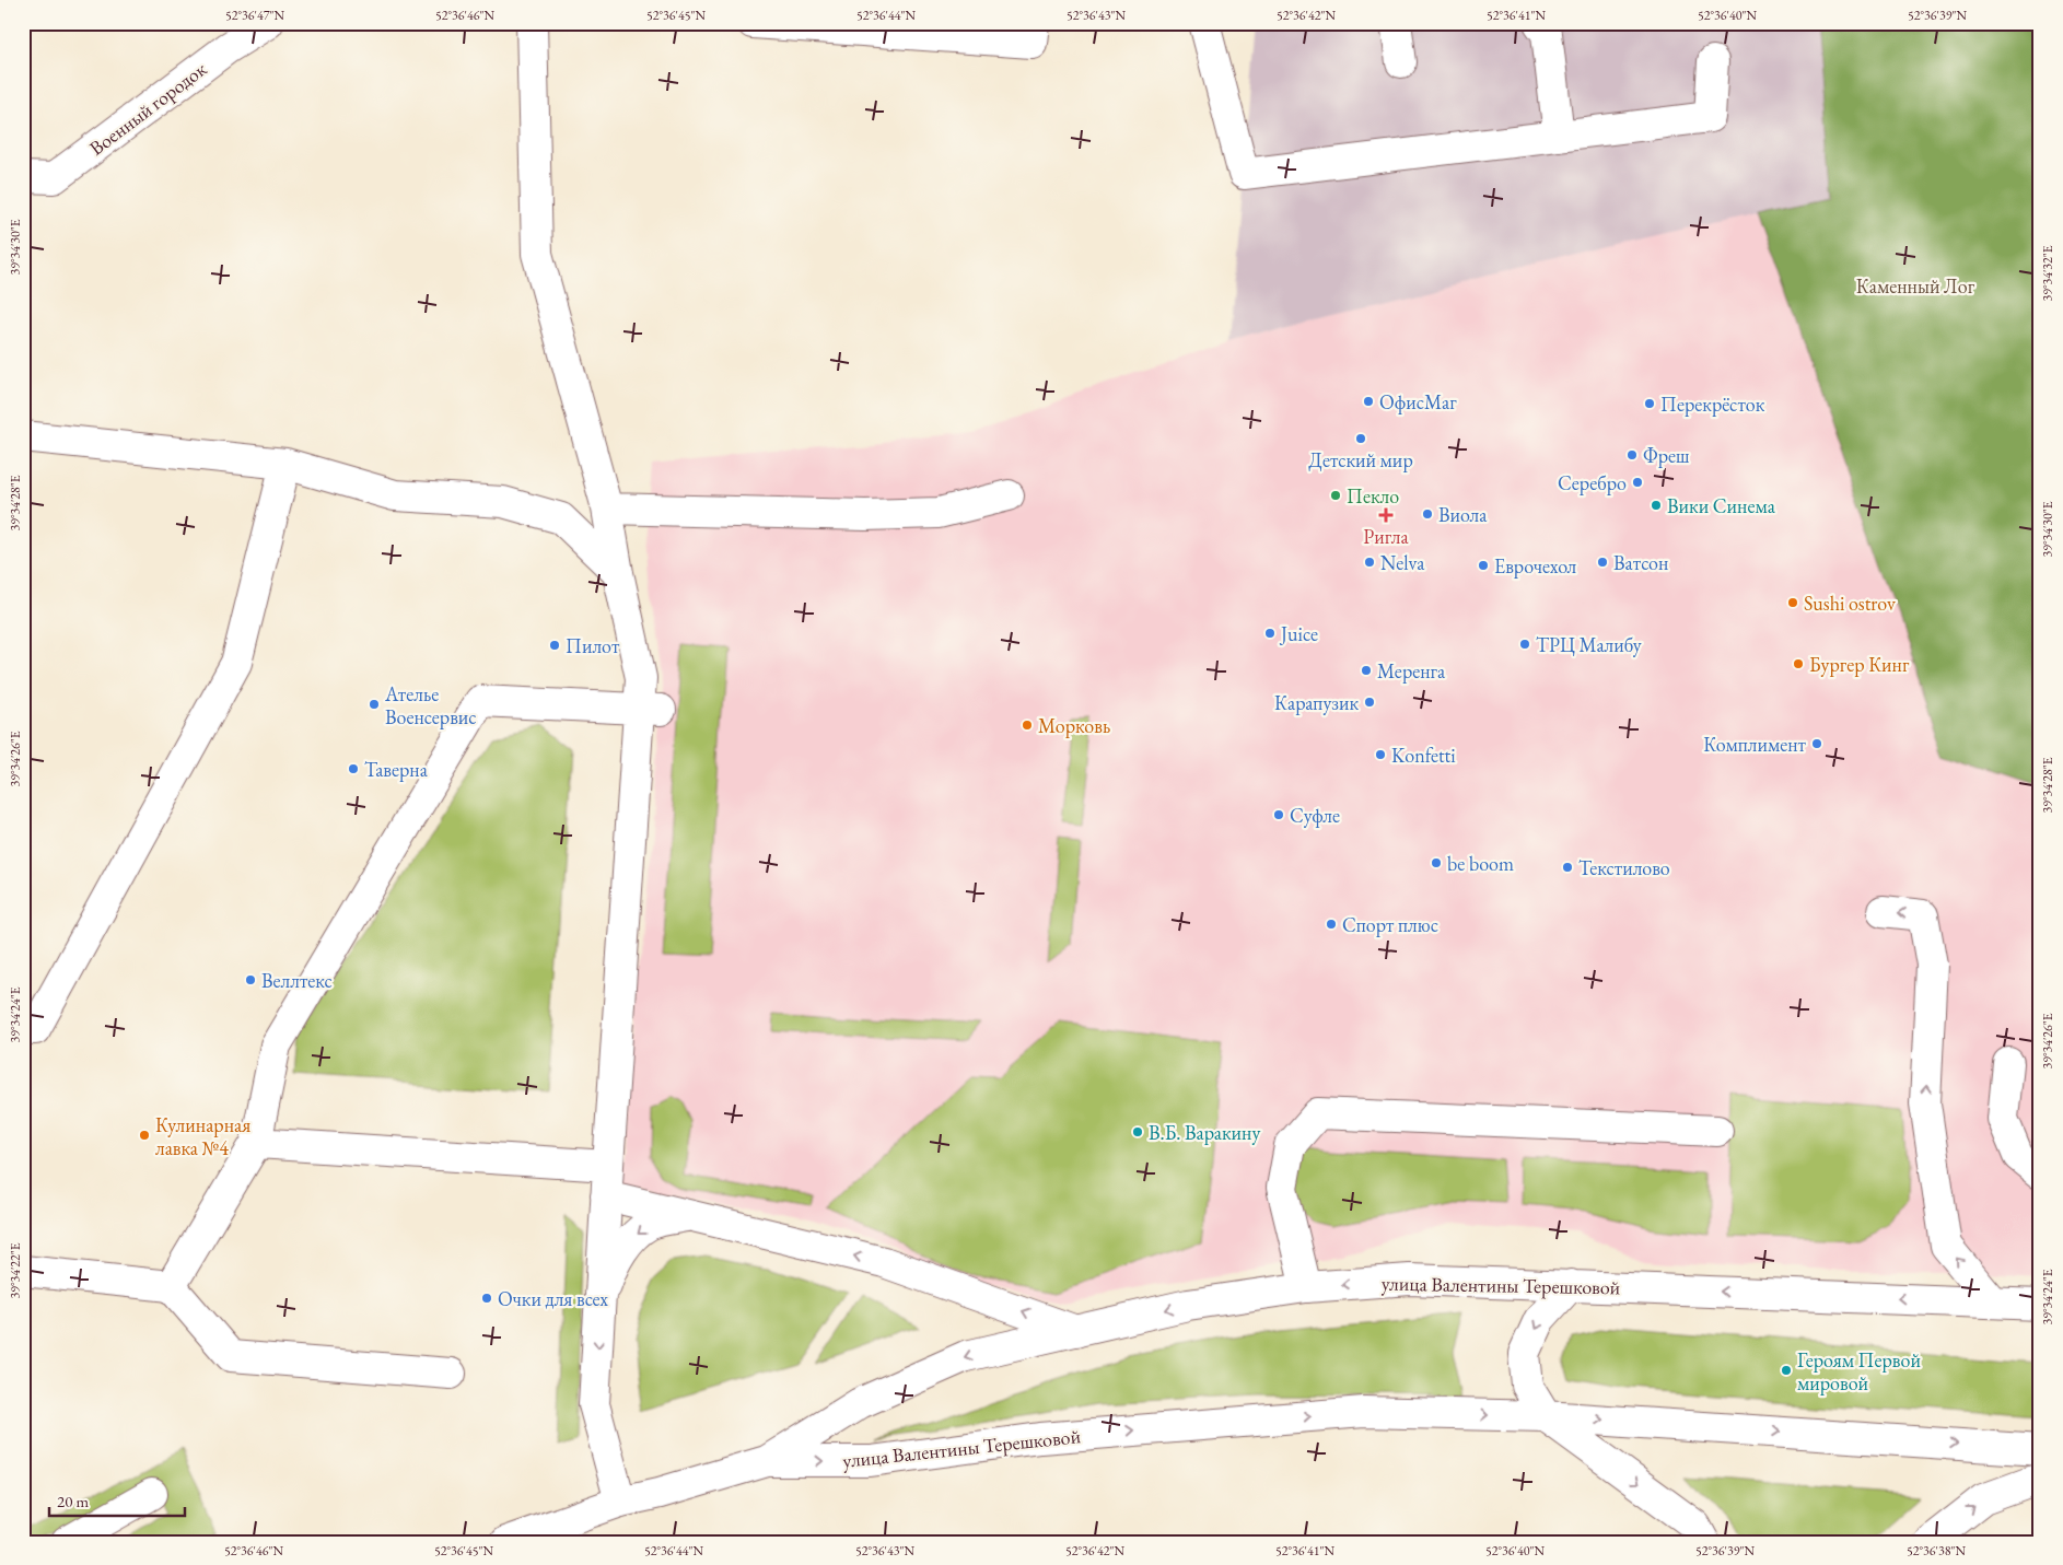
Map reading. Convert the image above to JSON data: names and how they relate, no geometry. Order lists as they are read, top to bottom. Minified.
{"streets":{"main road":["Военный городок","улица Валентины Терешковой"]},"parks":["Каменный Лог"],"places":{"other":["ОфисМаг","Перекрёсток","Детский мир","Фреш","Серебро","Пекло","Вики Синема","Виола","Nelva","Ватсон","Еврочехол","Sushi ostrov","Juice","ТРЦ Малибу","Пилот","Бургер Кинг","Меренга","Карапузик","Ателье Военсервис","Морковь","Комплимент","Konfetti","Таверна","Суфле","be boom","Текстилово","Спорт плюс","Веллтекс","В.Б. Варакину","Кулинарная лавка №4","Очки для всех","Героям Первой мировой"],"health":["Ригла"]},"scale_bar":"20 m","coordinates":["52°36'47\"N","52°36'46\"N","52°36'45\"N","52°36'44\"N","52°36'43\"N","52°36'42\"N","52°36'41\"N","52°36'40\"N","52°36'39\"N","39°34'30\"E","39°34'32\"E","39°34'28\"E","39°34'26\"E","39°34'24\"E","39°34'22\"E","52°36'38\"N"]}
